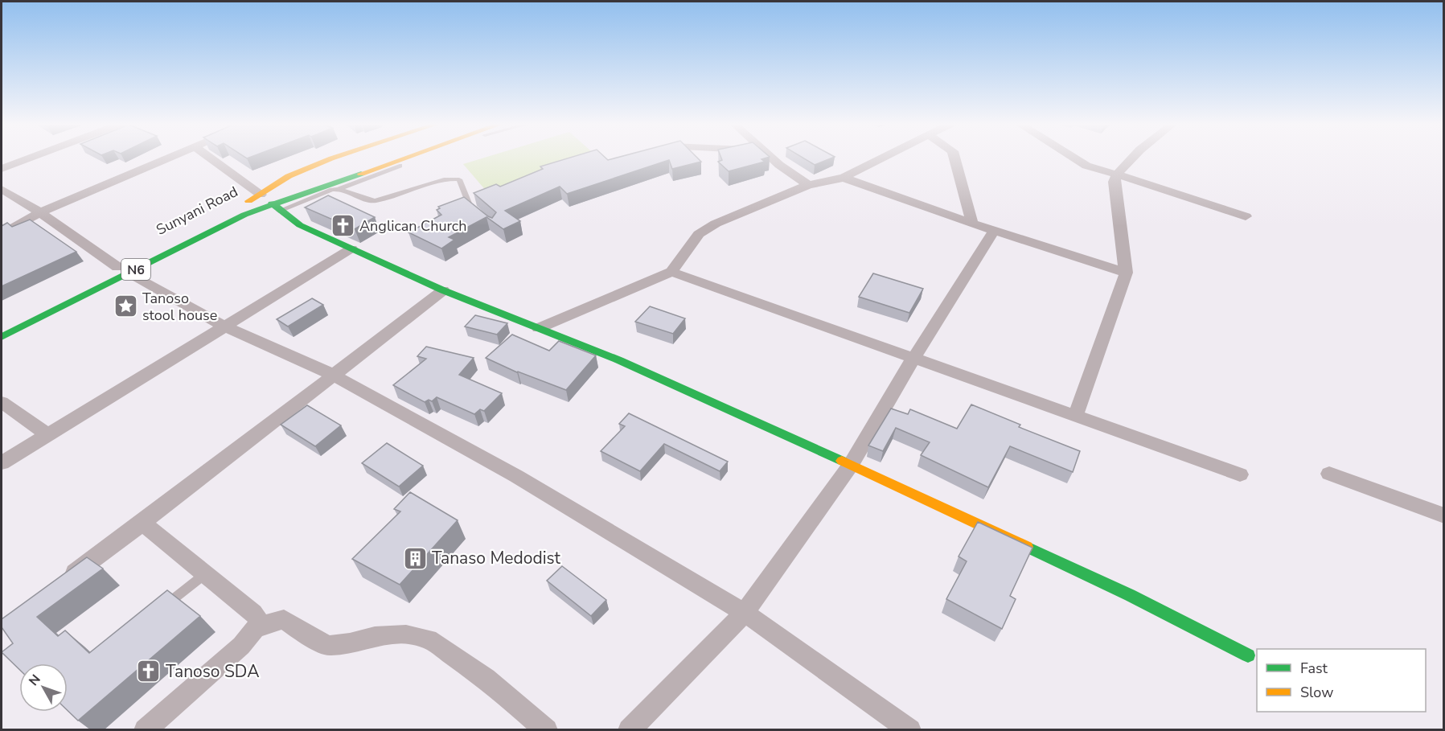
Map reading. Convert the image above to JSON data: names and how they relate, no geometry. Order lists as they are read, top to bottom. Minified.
{"streets":{"main road":["Sunyani Road","N6"]},"crossings":[["Sunyani Road","N6"]],"places":{"church":["Anglican Church","Tanoso SDA"],"place":["Tanoso stool house"],"building":["Tanaso Medodist"]},"legend":["Fast","Slow"],"north":"top left"}
